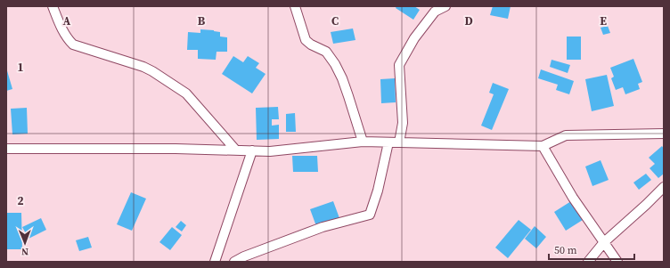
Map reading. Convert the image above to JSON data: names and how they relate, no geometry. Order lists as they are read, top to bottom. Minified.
{"scale_bar":"50 m","north":"bottom","grid":{"columns":["A","B","C","D","E"],"rows":["1","2"]}}
